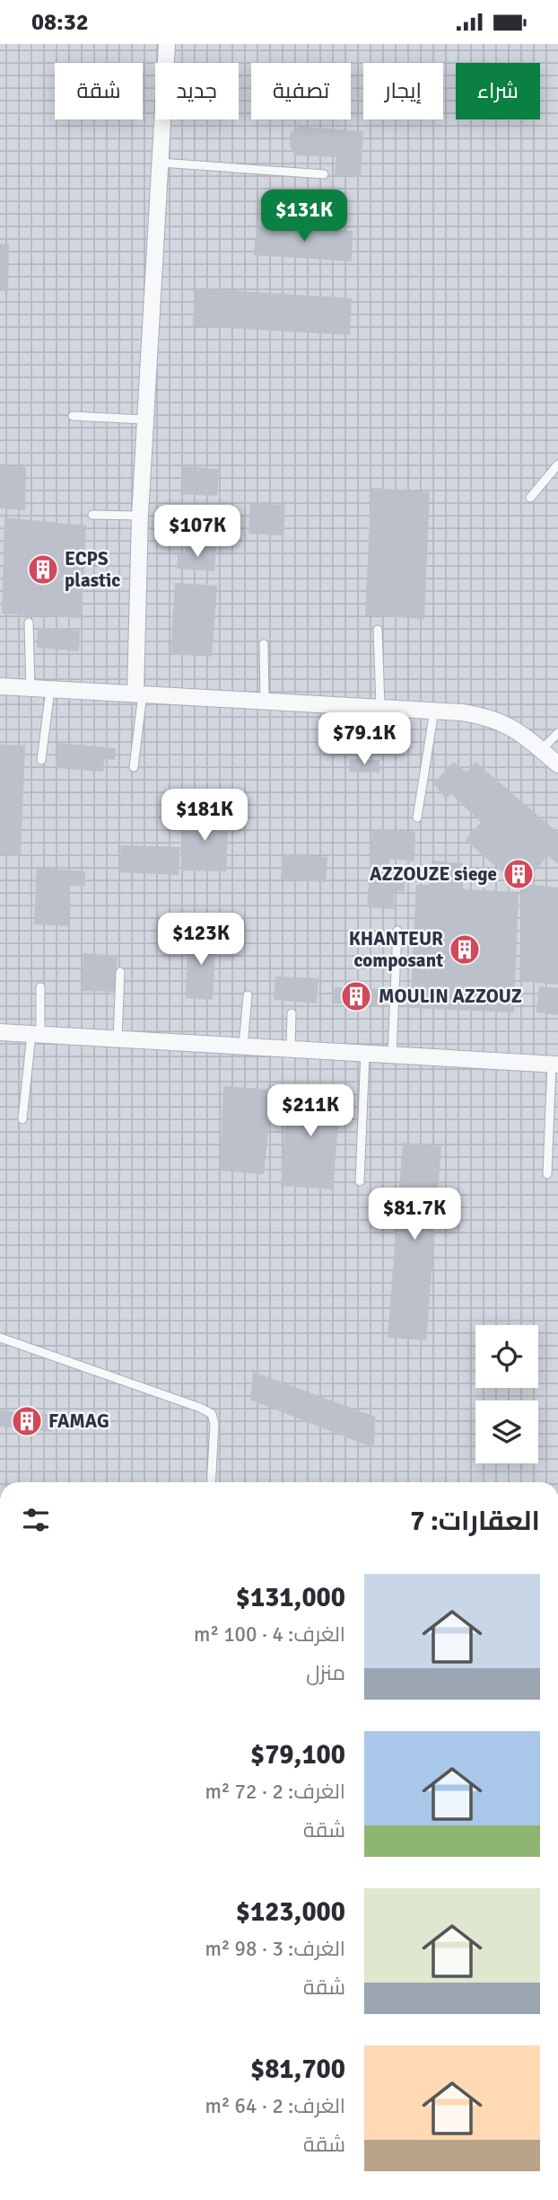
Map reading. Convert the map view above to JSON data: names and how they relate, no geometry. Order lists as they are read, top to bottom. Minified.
{"places":{"building":["ECPS plastic","AZZOUZE siege","KHANTEUR composant","MOULIN AZZOUZ","FAMAG"]},"page":{"status":"08:32","chip":["شراء","إيجار","تصفية","جديد","شقة"],"price":["$131K","$107K","$79.1K","$181K","$123K","$211K","$81.7K"],"heading":"العقارات: 7","list":[{"name":"$131,000","note":"الغرف: 4 · 100 m² · منزل"},{"name":"$79,100","note":"الغرف: 2 · 72 m² · شقة"},{"name":"$123,000","note":"الغرف: 3 · 98 m² · شقة"},{"name":"$81,700","note":"الغرف: 2 · 64 m² · شقة"}]}}
